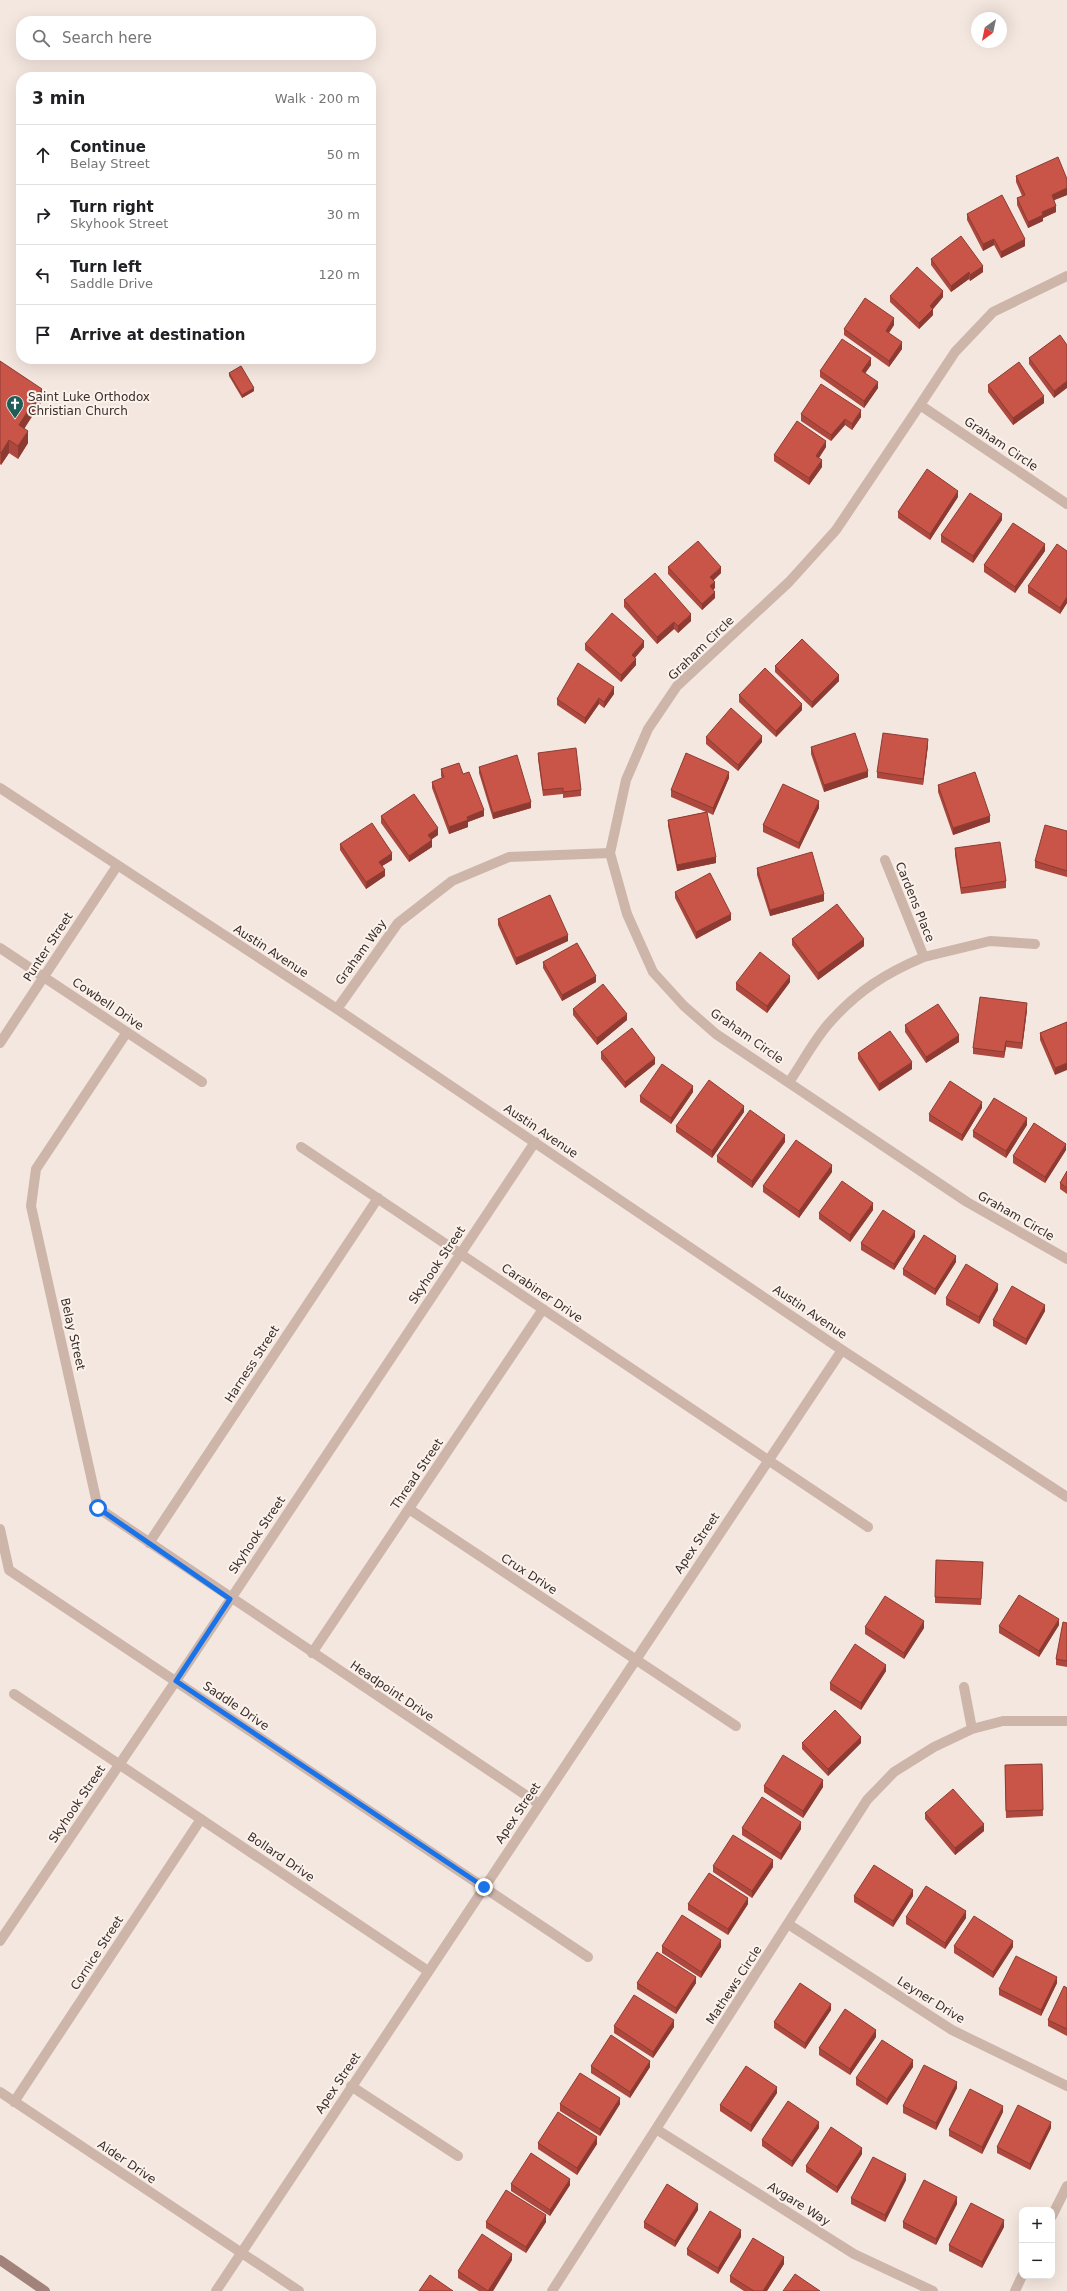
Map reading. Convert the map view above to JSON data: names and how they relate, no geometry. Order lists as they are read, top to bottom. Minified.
{"streets":{"street":["Graham Circle","Cardens Place","Punter Street","Austin Avenue","Graham Way","Cowbell Drive","Skyhook Street","Carabiner Drive","Belay Street","Harness Street","Thread Street","Apex Street","Crux Drive","Headpoint Drive","Saddle Drive","Bollard Drive","Cornice Street","Mathews Circle","Leyner Drive","Aider Drive","Avgare Way"]},"crossings":[["Graham Circle","Cardens Place"],["Graham Circle","Graham Way"],["Punter Street","Austin Avenue"],["Punter Street","Cowbell Drive"],["Austin Avenue","Graham Way"],["Austin Avenue","Skyhook Street"],["Austin Avenue","Apex Street"],["Cowbell Drive","Belay Street"],["Skyhook Street","Carabiner Drive"],["Skyhook Street","Belay Street"],["Skyhook Street","Headpoint Drive"],["Skyhook Street","Saddle Drive"],["Skyhook Street","Bollard Drive"],["Carabiner Drive","Harness Street"],["Carabiner Drive","Thread Street"],["Carabiner Drive","Apex Street"],["Belay Street","Harness Street"],["Belay Street","Headpoint Drive"],["Thread Street","Crux Drive"],["Thread Street","Headpoint Drive"],["Apex Street","Crux Drive"],["Apex Street","Headpoint Drive"],["Apex Street","Saddle Drive"],["Apex Street","Bollard Drive"],["Apex Street","Aider Drive"],["Bollard Drive","Cornice Street"],["Cornice Street","Aider Drive"],["Mathews Circle","Leyner Drive"],["Mathews Circle","Avgare Way"]],"places":{"church":["Saint Luke Orthodox Christian Church"]},"north":"bottom left","page":{"search":"Search here","heading":["3 min","Walk · 200 m"],"list":[["Continue","Belay Street","50 m"],["Turn right","Skyhook Street","30 m"],["Turn left","Saddle Drive","120 m"],"Arrive at destination"],"map_buttons":["+","−"]}}
